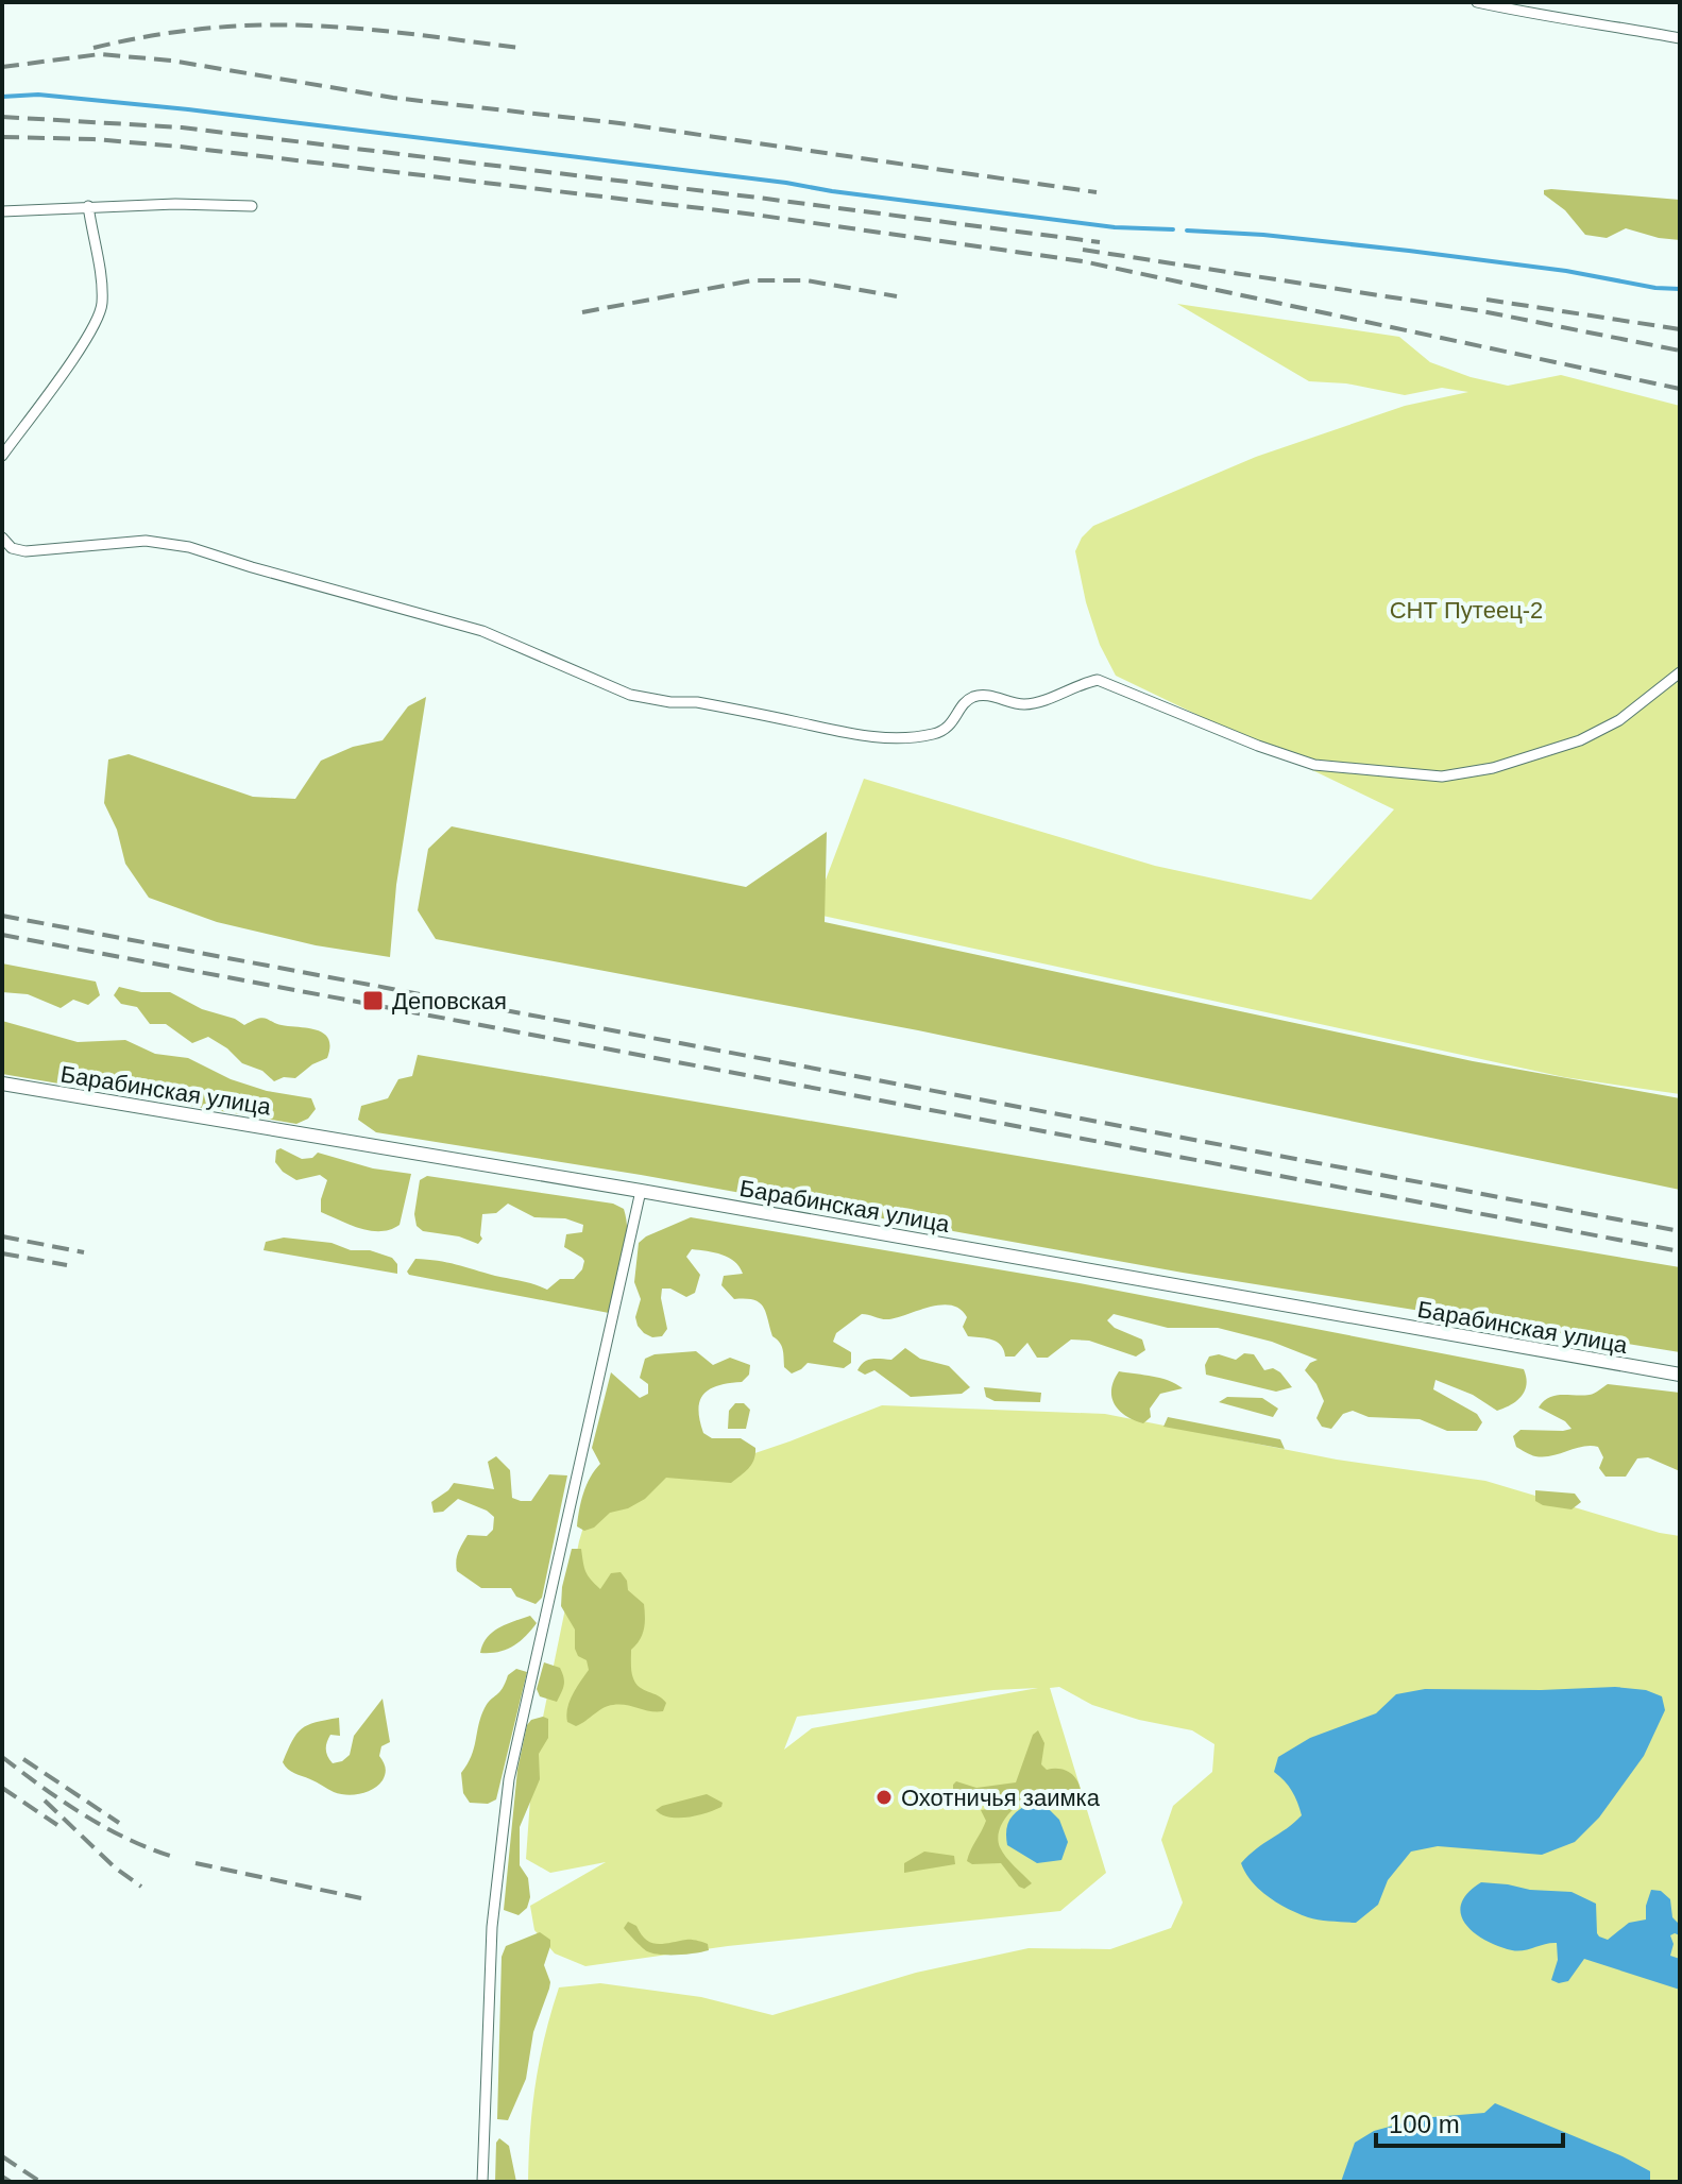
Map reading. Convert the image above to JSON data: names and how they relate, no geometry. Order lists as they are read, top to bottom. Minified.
{"streets":{"main road":["Барабинская улица"]},"parks":["СНТ Путеец-2"],"places":{"transit":["Деповская"],"other":["Охотничья заимка"]},"scale_bar":"100 m"}
